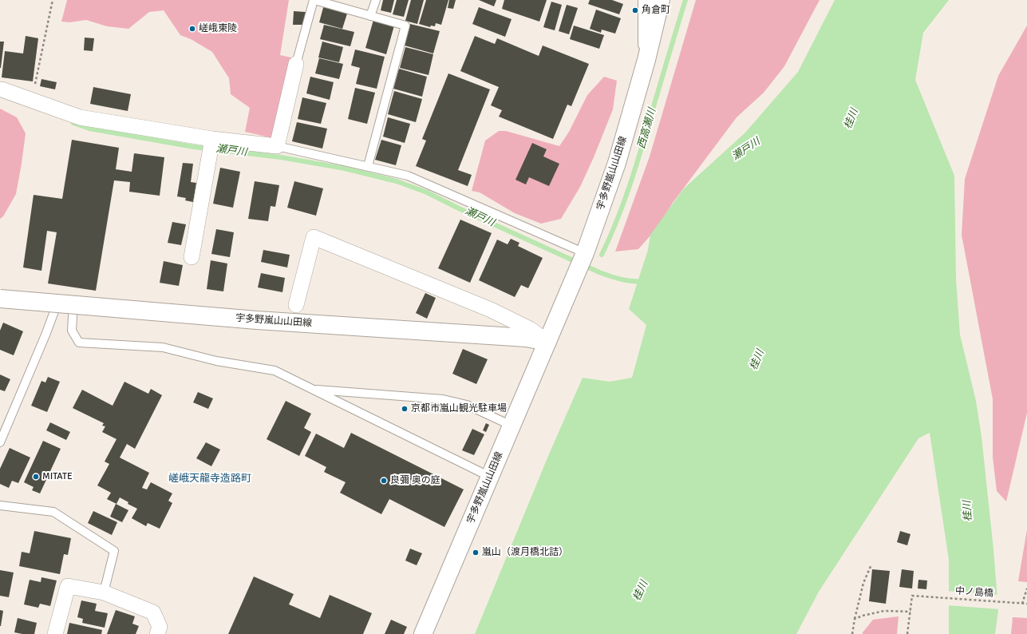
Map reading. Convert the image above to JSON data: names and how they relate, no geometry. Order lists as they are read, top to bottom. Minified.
{"streets":{"main road":["宇多野嵐山山田線"],"path":["中ノ島橋"]},"districts":["嵯峨天龍寺造路町"],"water":["桂川","西高瀬川","瀬戸川"],"places":["角倉町","嵯峨東陵","京都市嵐山観光駐車場","MITATE","良彌 奥の庭","嵐山（渡月橋北詰）"]}
